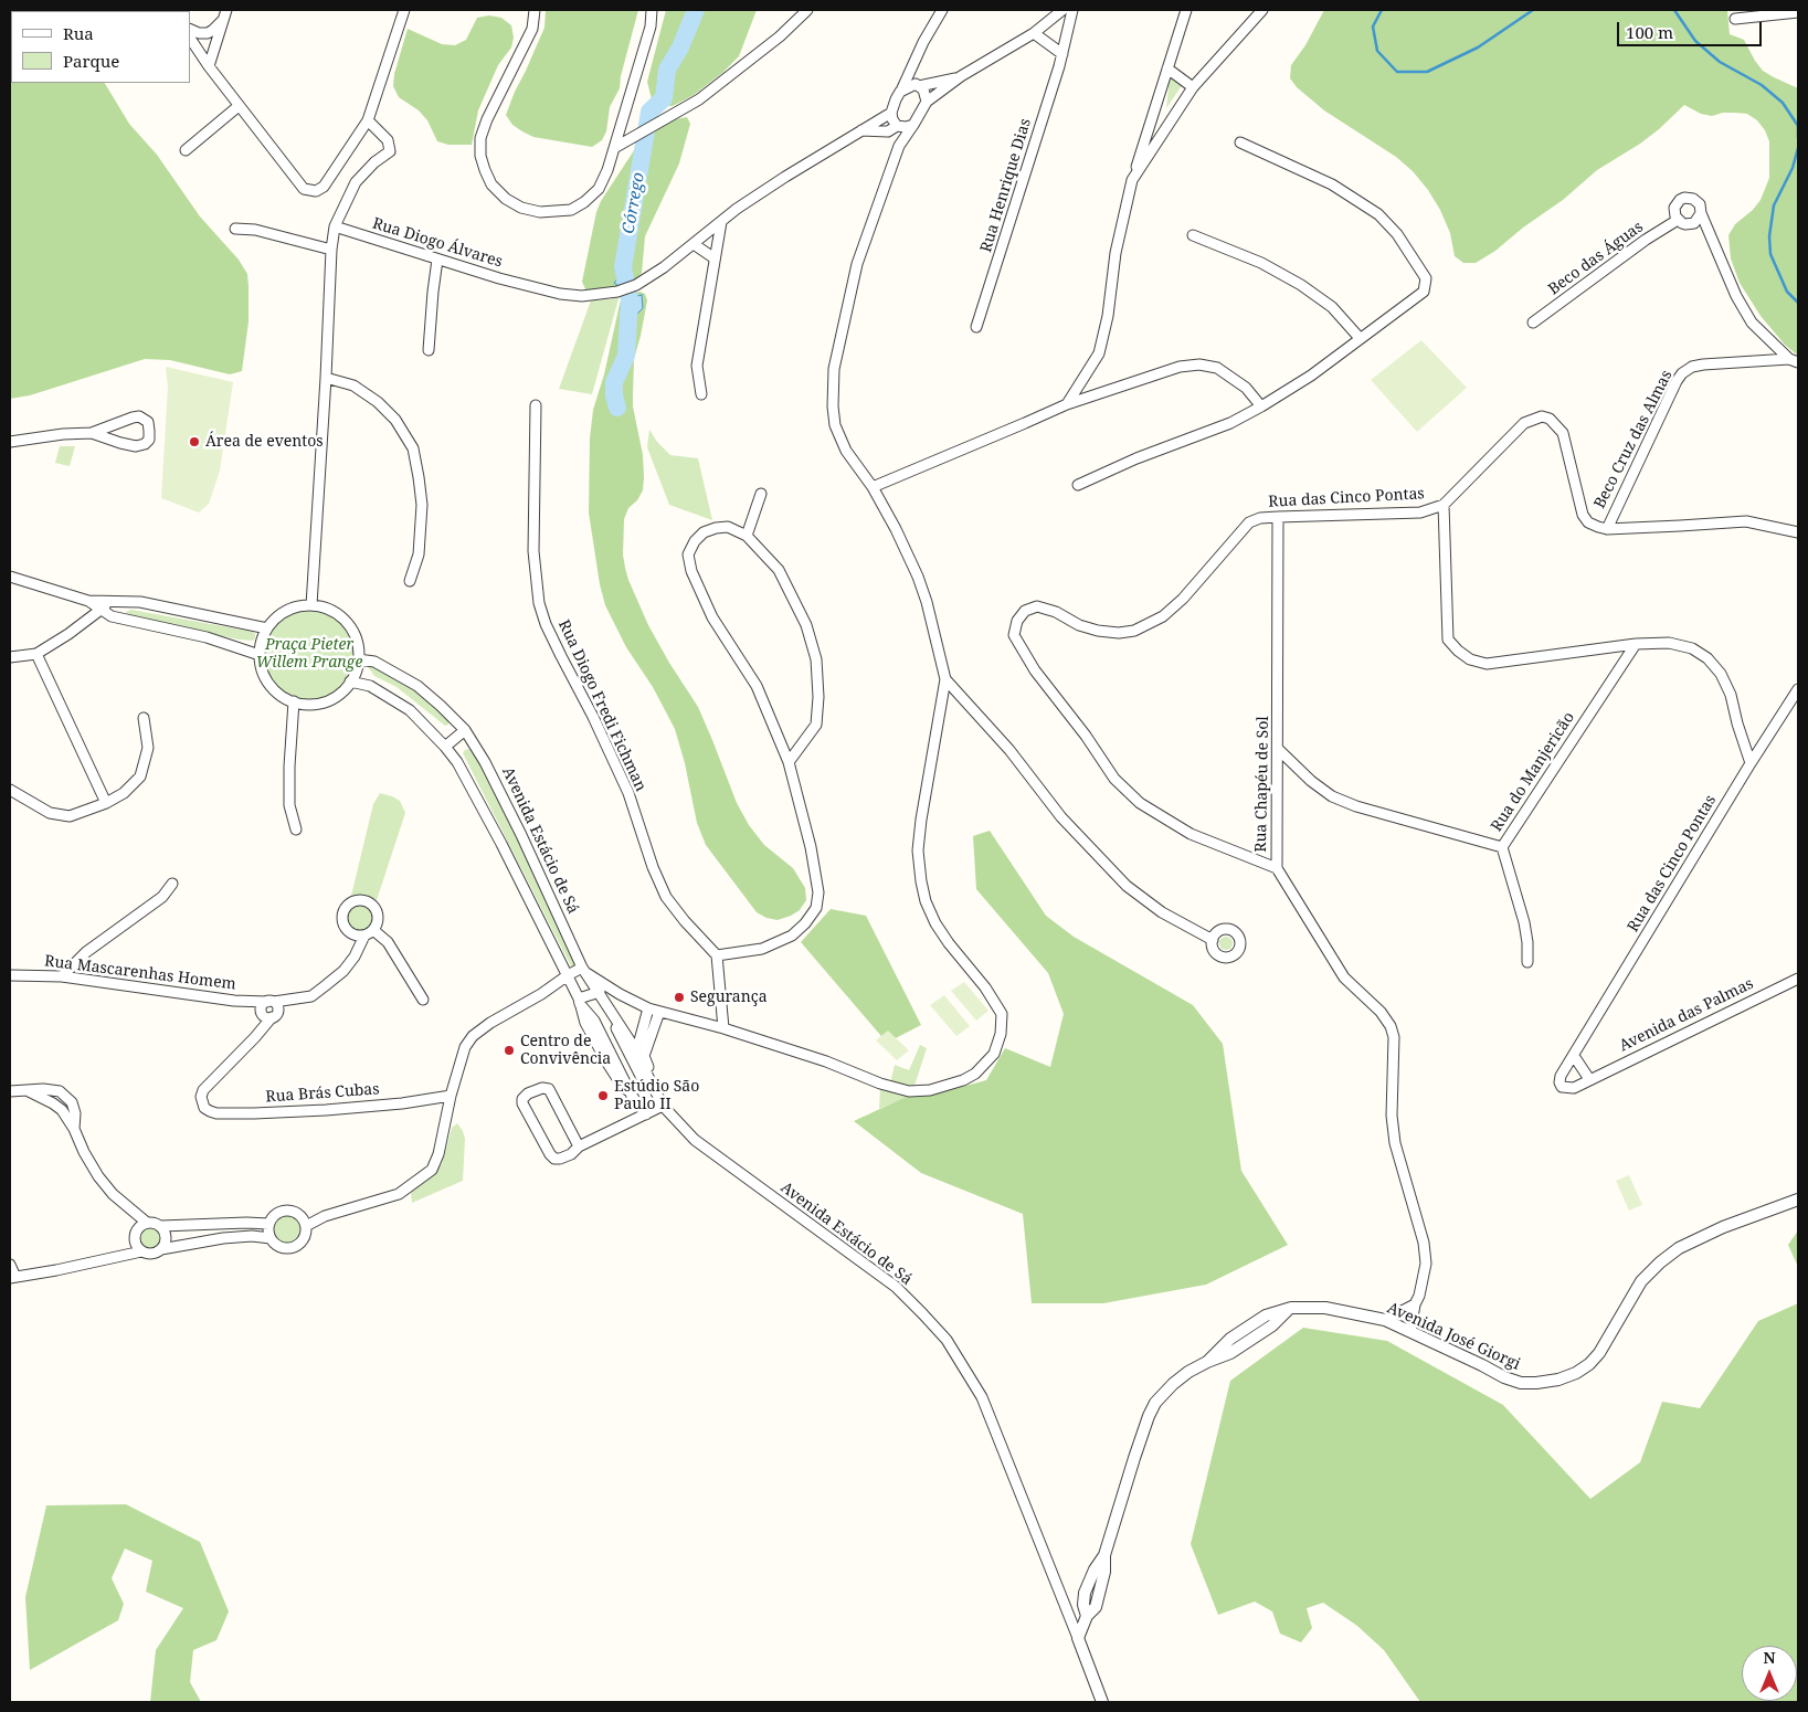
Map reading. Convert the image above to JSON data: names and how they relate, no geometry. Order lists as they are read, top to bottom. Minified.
{"streets":{"street":["Rua Henrique Dias","Rua Diogo Álvares","Beco das Águas","Beco Cruz das Almas","Rua das Cinco Pontas","Rua Diogo Fredi Fichman","Rua do Manjericão","Rua Chapéu de Sol","Avenida Estácio de Sá","Rua Mascarenhas Homem","Avenida das Palmas","Rua Brás Cubas","Avenida José Giorgi"]},"crossings":[["Beco Cruz das Almas","Rua das Cinco Pontas"],["Rua das Cinco Pontas","Rua Chapéu de Sol"],["Rua das Cinco Pontas","Avenida das Palmas"],["Rua do Manjericão","Rua Chapéu de Sol"],["Rua Chapéu de Sol","Avenida José Giorgi"],["Avenida Estácio de Sá","Avenida José Giorgi"],["Rua Mascarenhas Homem","Rua Brás Cubas"]],"water":["Córrego"],"parks":["Praça Pieter Willem Prange"],"places":["Área de eventos","Segurança","Centro de Convivência","Estúdio São Paulo II"],"legend":["Rua","Parque"],"scale_bar":"100 m","north":"top"}
